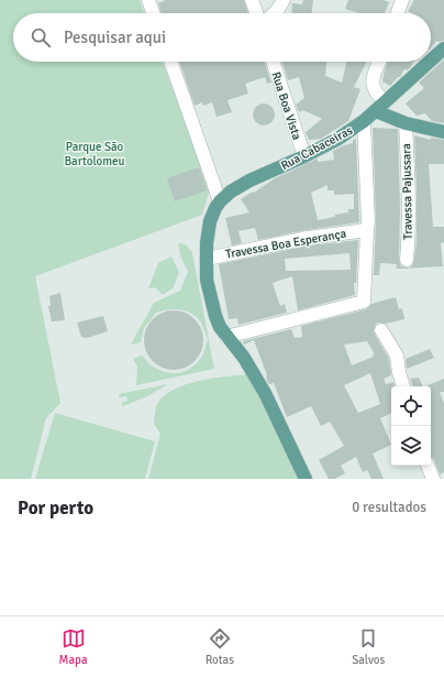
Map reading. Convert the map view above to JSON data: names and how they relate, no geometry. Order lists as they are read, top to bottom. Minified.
{"streets":{"main road":["Rua Cabaceiras"],"street":["Rua Boa Vista","Travessa Pajussara","Travessa Boa Esperança"]},"crossings":[["Rua Boa Vista","Rua Cabaceiras"]],"parks":["Parque São Bartolomeu"],"page":{"search":"Pesquisar aqui","heading":["Por perto","0 resultados"],"nav":["Mapa","Rotas","Salvos"]}}
